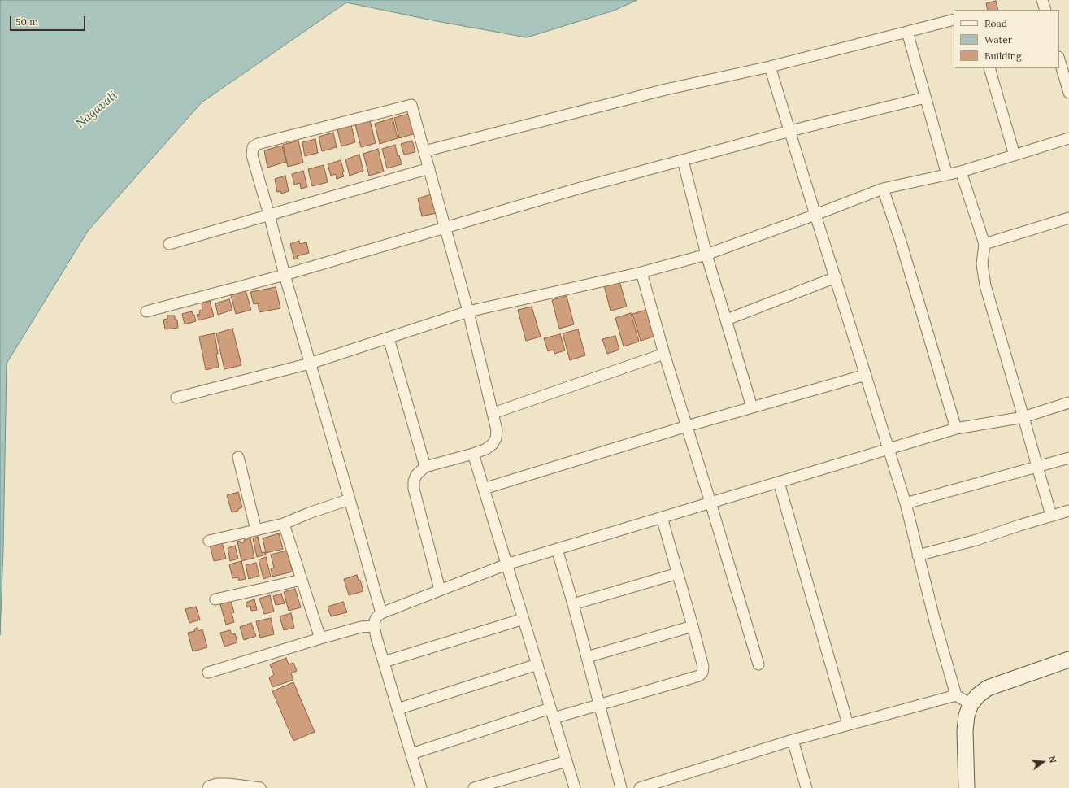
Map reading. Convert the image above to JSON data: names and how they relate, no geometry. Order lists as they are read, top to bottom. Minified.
{"water":["Nagavali"],"legend":["Road","Water","Building"],"scale_bar":"50 m","north":"right"}
